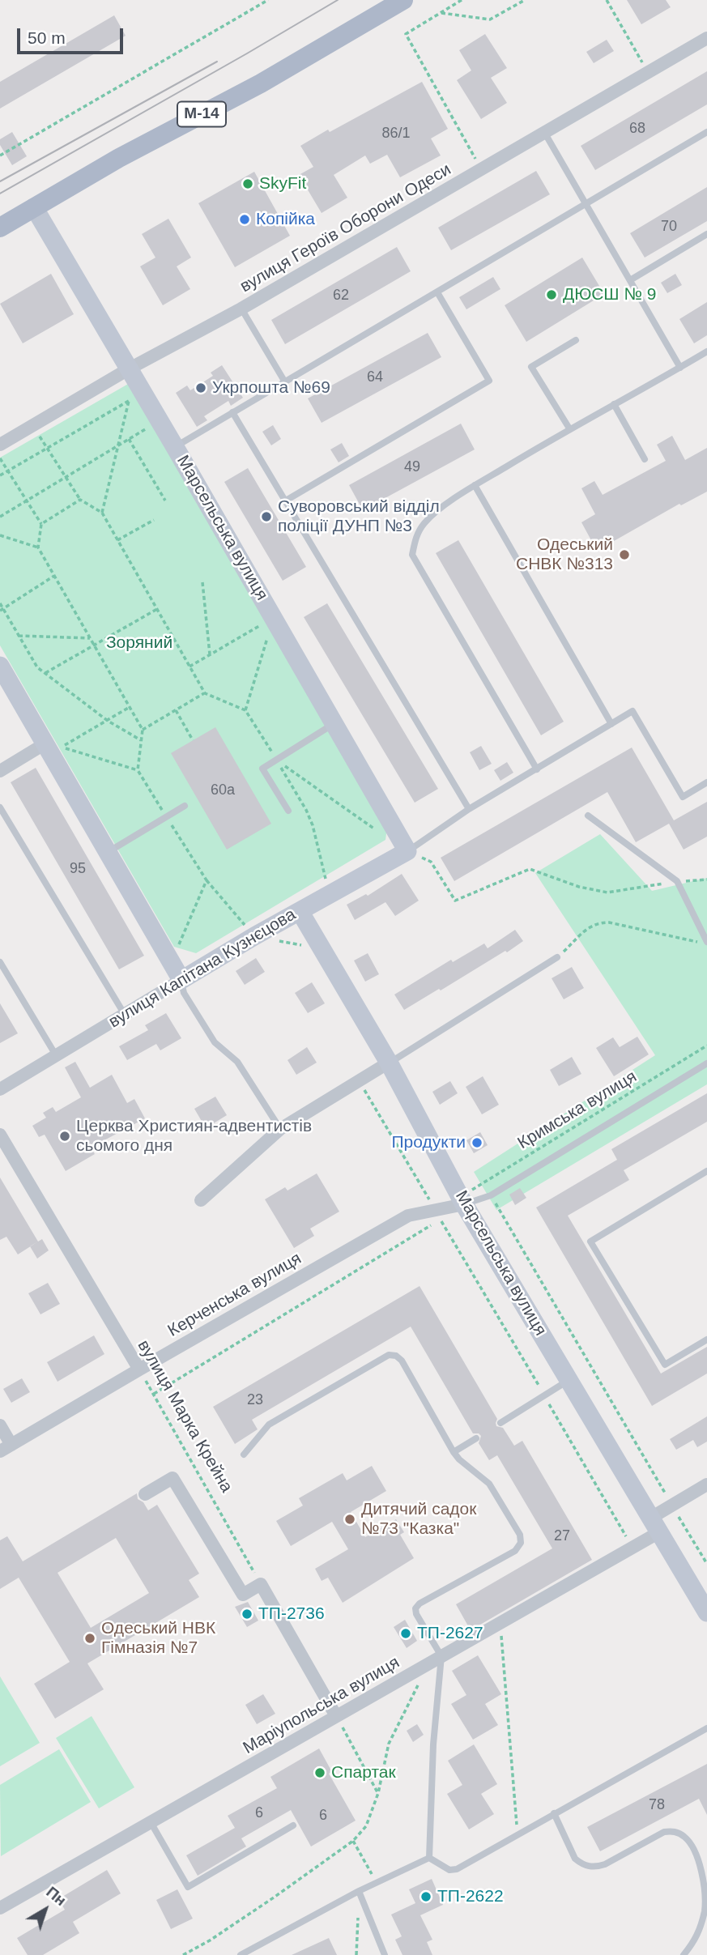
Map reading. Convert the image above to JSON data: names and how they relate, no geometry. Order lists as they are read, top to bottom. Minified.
{"streets":{"main road":["М-14"],"street":["вулиця Героїв Оборони Одеси","Марсельська вулиця","вулиця Капітана Кузнєцова","Керченська вулиця","вулиця Марка Крейна","Маріупольська вулиця"],"path":["Кримська вулиця"]},"crossings":[["М-14","Марсельська вулиця"],["вулиця Героїв Оборони Одеси","Марсельська вулиця"],["Марсельська вулиця","вулиця Капітана Кузнєцова"],["Марсельська вулиця","Кримська вулиця"],["Марсельська вулиця","Керченська вулиця"],["Марсельська вулиця","Маріупольська вулиця"],["Кримська вулиця","Керченська вулиця"],["Керченська вулиця","вулиця Марка Крейна"]],"parks":["Зоряний"],"places":["SkyFit","Копійка","ДЮСШ № 9","Укрпошта №69","Суворовський відділ поліції ДУНП №3","Одеський СНВК №313","Церква Християн-адвентистів сьомого дня","Продукти","Дитячий садок №73 \"Казка\"","ТП-2736","ТП-2627","Одеський НВК Гімназія №7","Спартак","ТП-2622"],"house_numbers":["68","86/1","70","62","64","49","60а","95","23","27","78","6","6"],"scale_bar":"50 m","north":"top right"}
